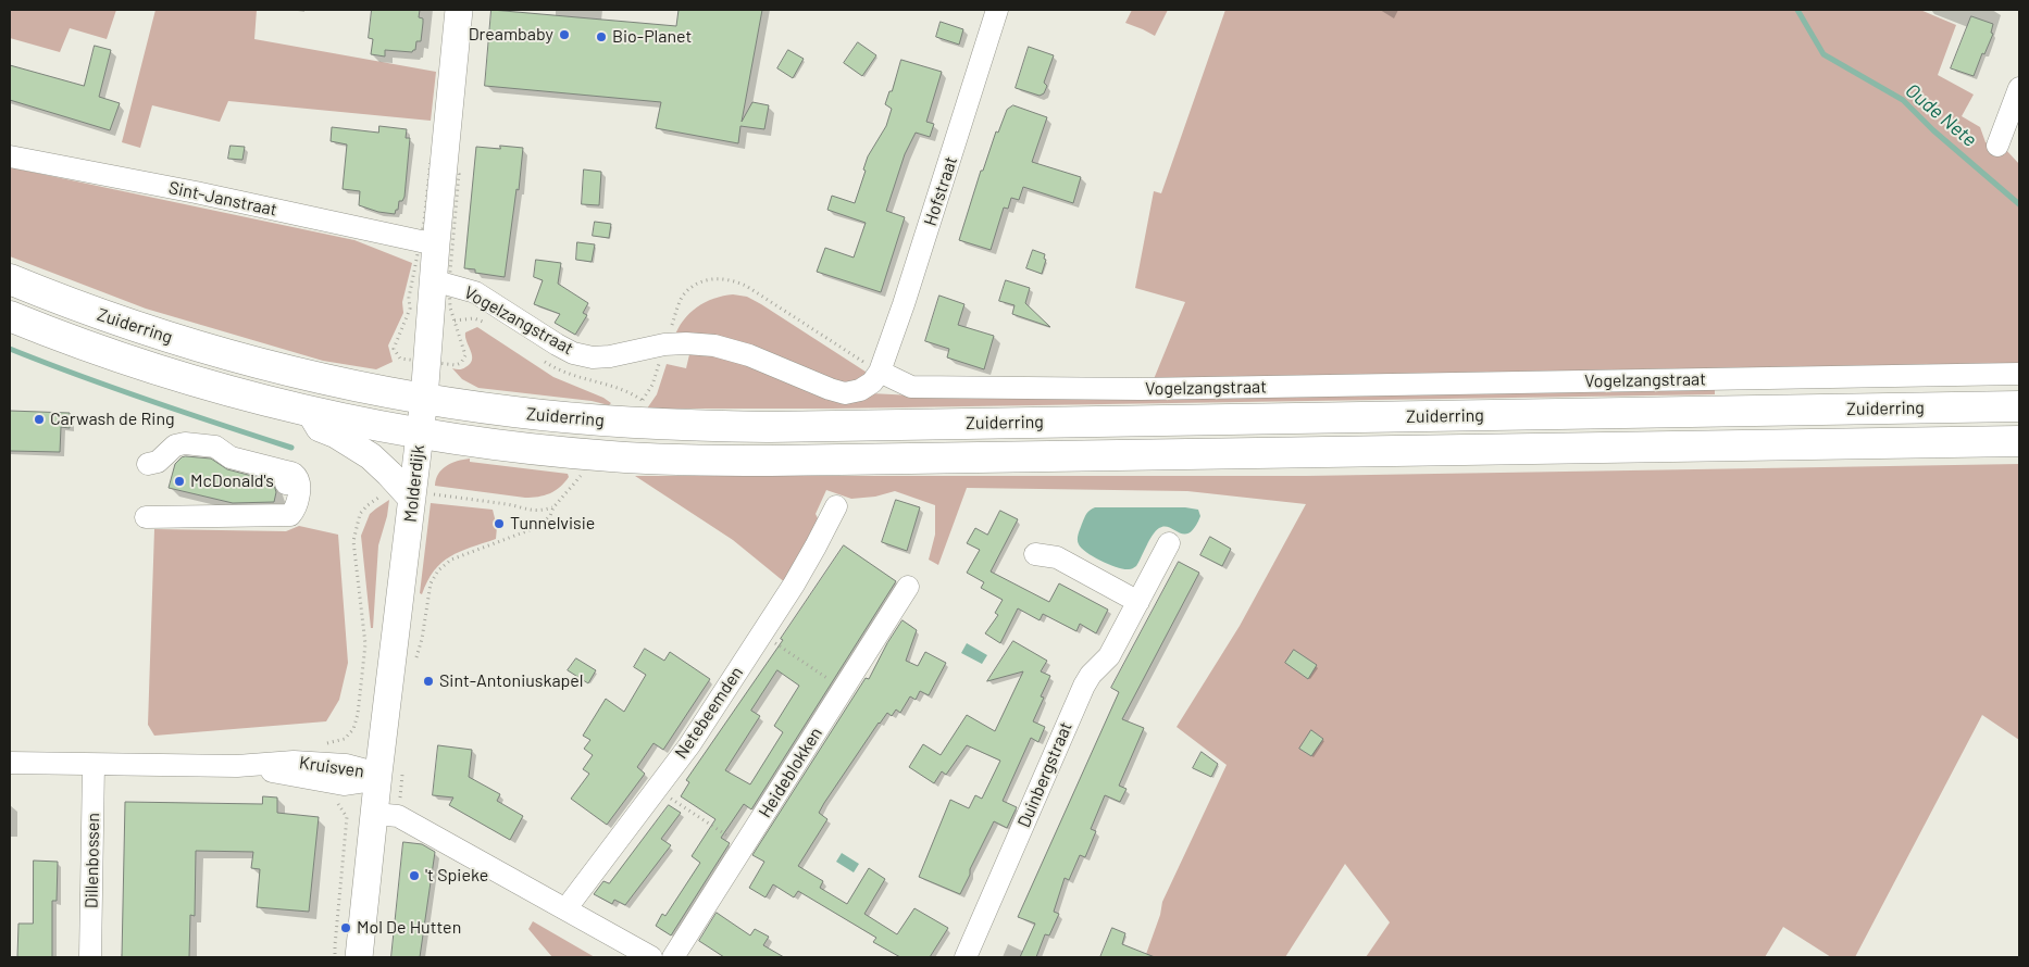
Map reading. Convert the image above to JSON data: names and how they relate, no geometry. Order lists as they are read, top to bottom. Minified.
{"streets":{"highway":["Zuiderring"],"main road":["Molderdijk"],"street":["Hofstraat","Sint-Janstraat","Vogelzangstraat","Netebeemden","Kruisven","Heideblokken","Duinbergstraat","Dillenbossen"]},"crossings":[["Hofstraat","Vogelzangstraat"],["Sint-Janstraat","Molderdijk"],["Vogelzangstraat","Molderdijk"],["Zuiderring","Molderdijk"],["Molderdijk","Kruisven"],["Kruisven","Dillenbossen"]],"water":["Oude Nete"],"places":["Dreambaby","Bio-Planet","Carwash de Ring","McDonald's","Tunnelvisie","Sint-Antoniuskapel","'t Spieke","Mol De Hutten"]}
